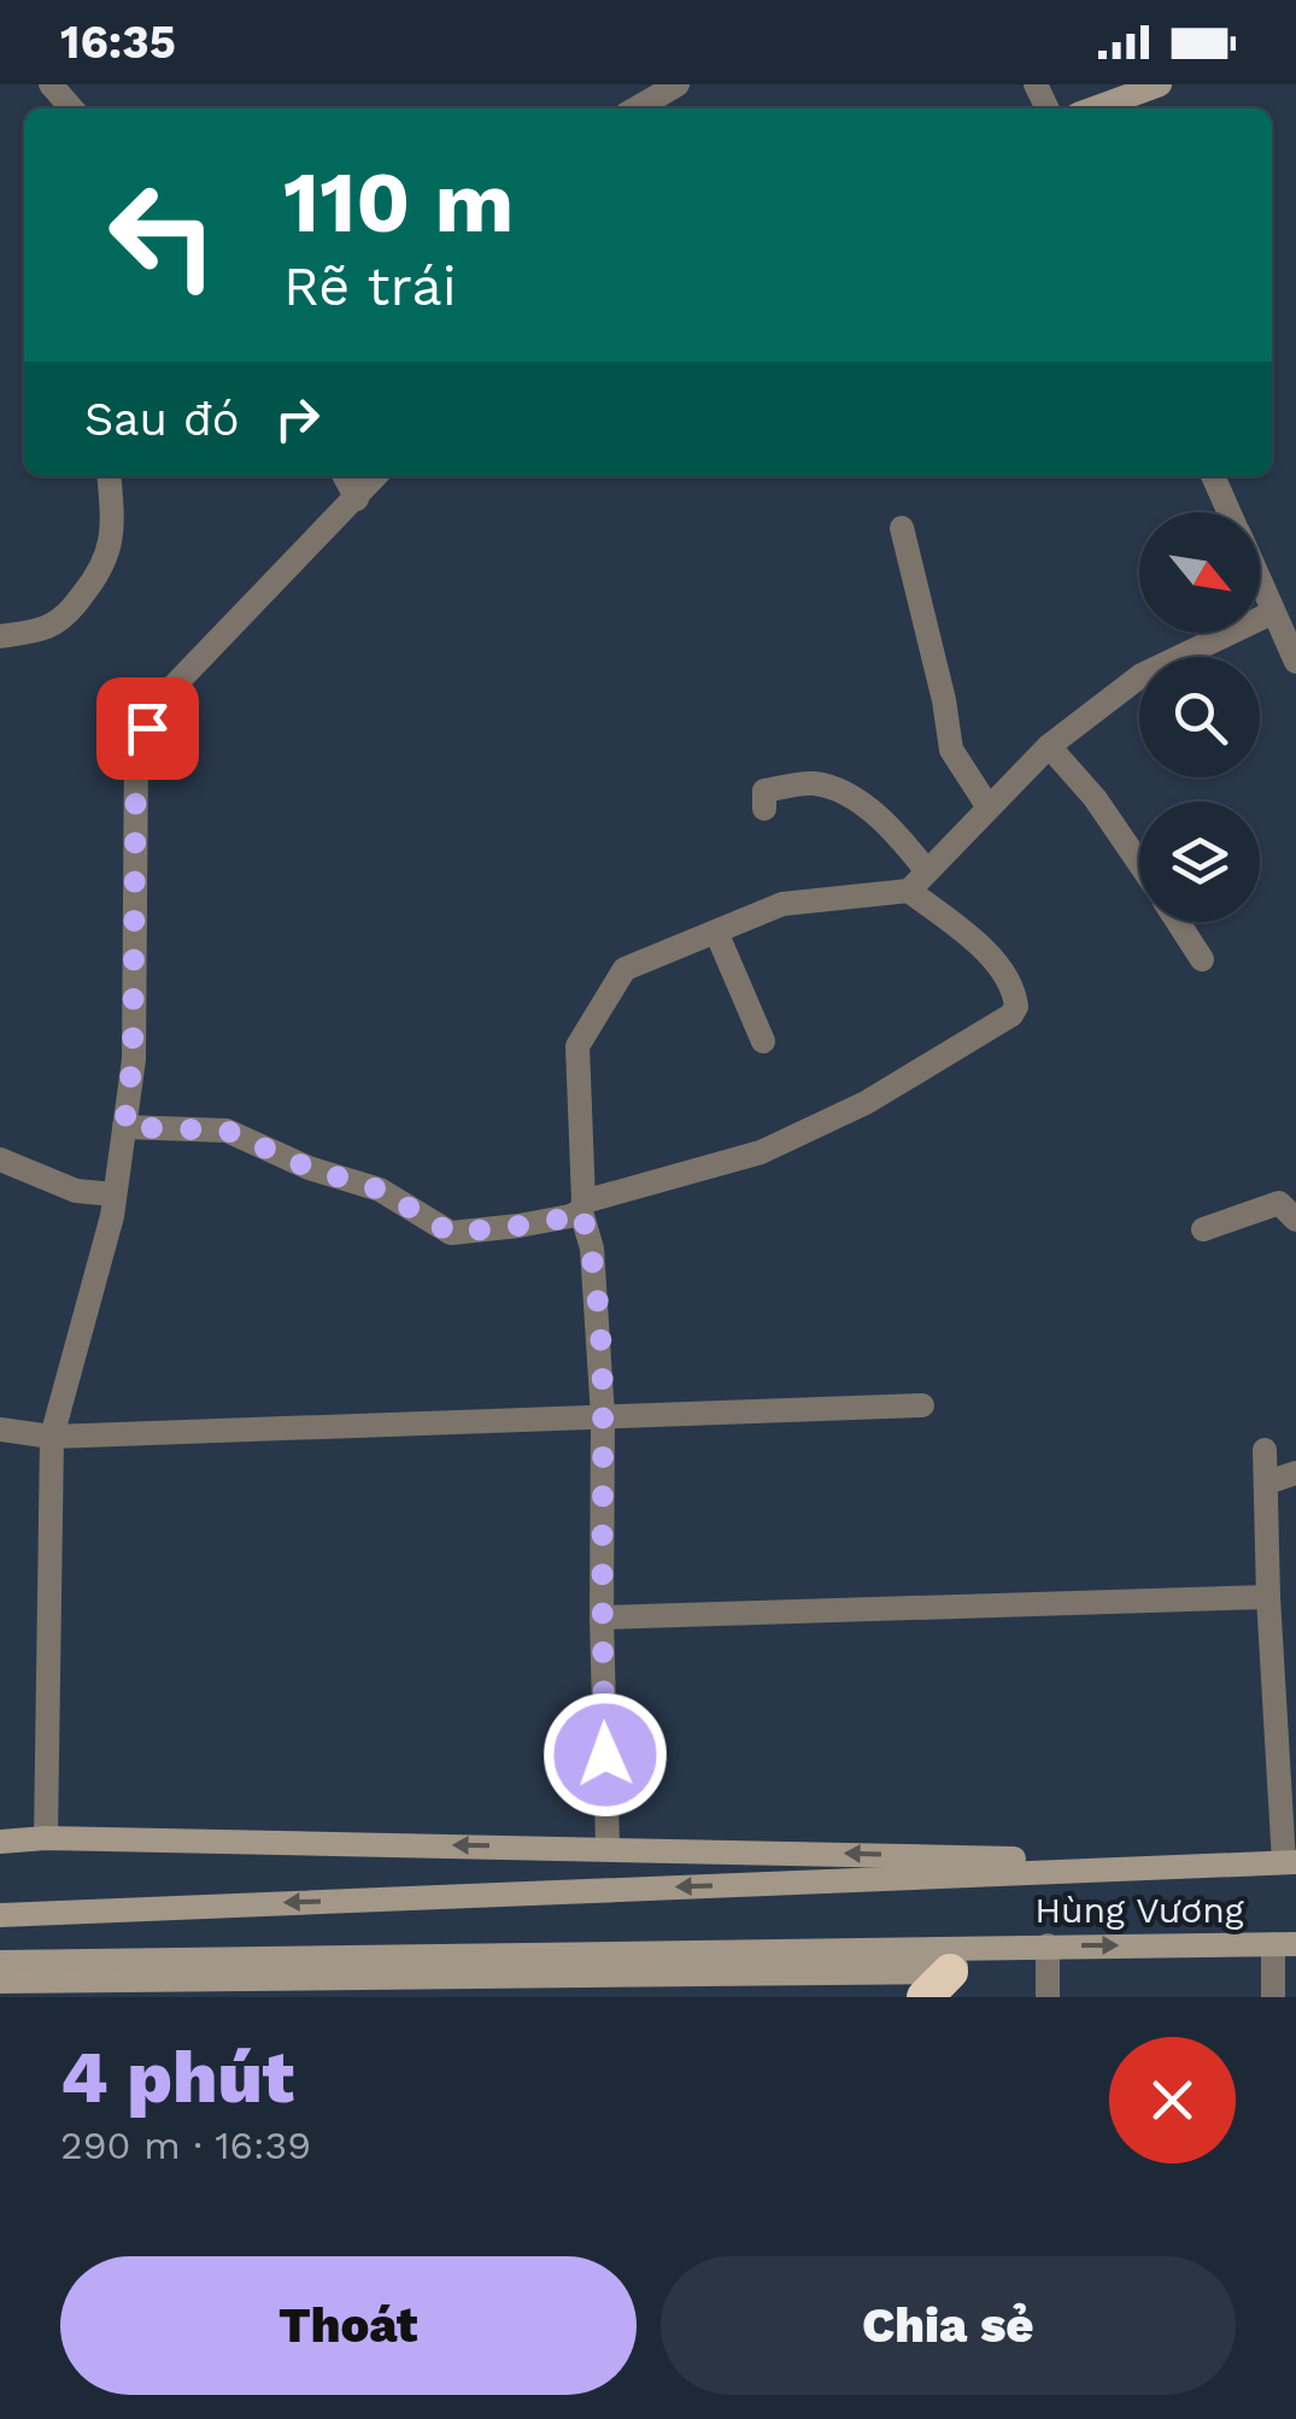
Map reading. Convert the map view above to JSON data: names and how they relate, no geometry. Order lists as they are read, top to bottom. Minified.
{"streets":{"main road":["Hùng Vương"]},"north":"bottom right","page":{"status":"16:35","turn":["110 m","Rẽ trái"],"then":"Sau đó","heading":["4 phút","290 m · 16:39"],"buttons":["Thoát","Chia sẻ"]}}
